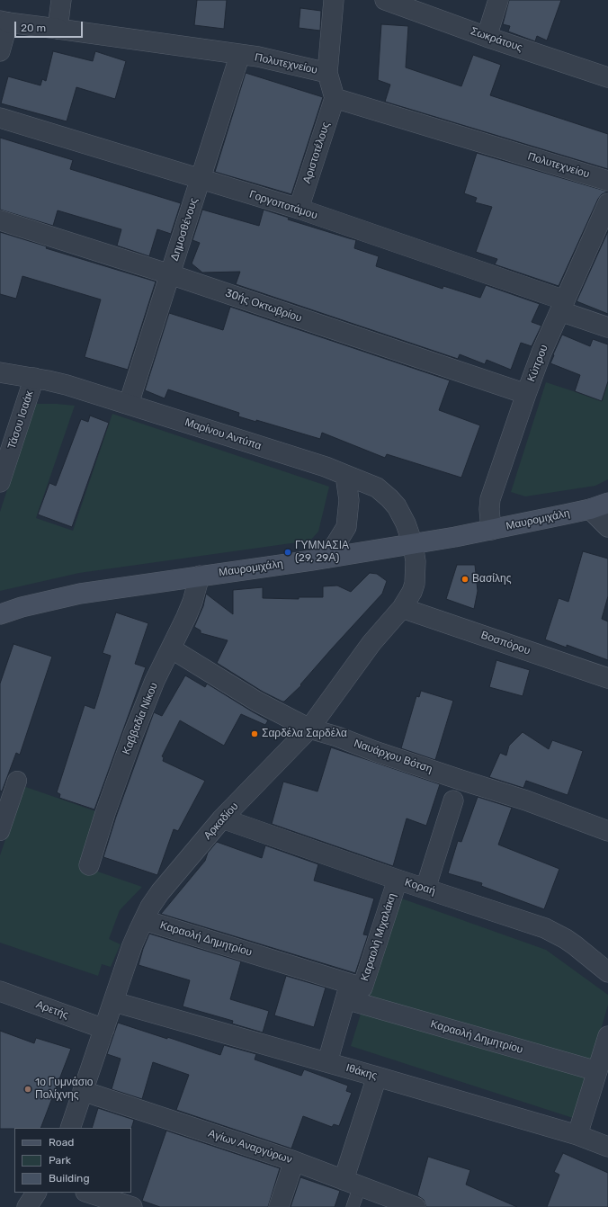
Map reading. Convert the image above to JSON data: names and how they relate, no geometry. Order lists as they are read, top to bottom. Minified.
{"streets":{"main road":["Μαυρομιχάλη"],"street":["Σωκράτους","Πολυτεχνείου","Αριστοτέλους","Γοργοποτάμου","Δημοσθένους","30ής Οκτωβρίου","Κύπρου","Τάσου Ισαάκ","Μαρίνου Αντύπα","Βοσπόρου","Καββαδία Νίκου","Ναυάρχου Βότση","Αρκαδίου","Κοραή","Καραολή Μιχαλάκη","Καραολή Δημητρίου","Αρετής","Ιθάκης","Αγίων Αναργύρων"]},"crossings":[["Πολυτεχνείου","Αριστοτέλους"],["Πολυτεχνείου","Δημοσθένους"],["Αριστοτέλους","Γοργοποτάμου"],["Γοργοποτάμου","Δημοσθένους"],["Γοργοποτάμου","Κύπρου"],["Δημοσθένους","30ής Οκτωβρίου"],["Δημοσθένους","Μαρίνου Αντύπα"],["30ής Οκτωβρίου","Κύπρου"],["Κύπρου","Μαυρομιχάλη"],["Τάσου Ισαάκ","Μαρίνου Αντύπα"],["Μαρίνου Αντύπα","Μαυρομιχάλη"],["Μαρίνου Αντύπα","Αρκαδίου"],["Μαυρομιχάλη","Καββαδία Νίκου"],["Μαυρομιχάλη","Αρκαδίου"],["Βοσπόρου","Αρκαδίου"],["Καββαδία Νίκου","Ναυάρχου Βότση"],["Ναυάρχου Βότση","Αρκαδίου"],["Αρκαδίου","Κοραή"],["Αρκαδίου","Καραολή Δημητρίου"],["Αρκαδίου","Αρετής"],["Αρκαδίου","Ιθάκης"],["Αρκαδίου","Αγίων Αναργύρων"],["Κοραή","Καραολή Μιχαλάκη"],["Καραολή Μιχαλάκη","Καραολή Δημητρίου"]],"places":["ΓΥΜΝΑΣΙΑ (29, 29Α)","Βασίλης","Σαρδέλα Σαρδέλα","1ο Γυμνάσιο Πολίχνης"],"legend":["Road","Park","Building"],"scale_bar":"20 m"}
